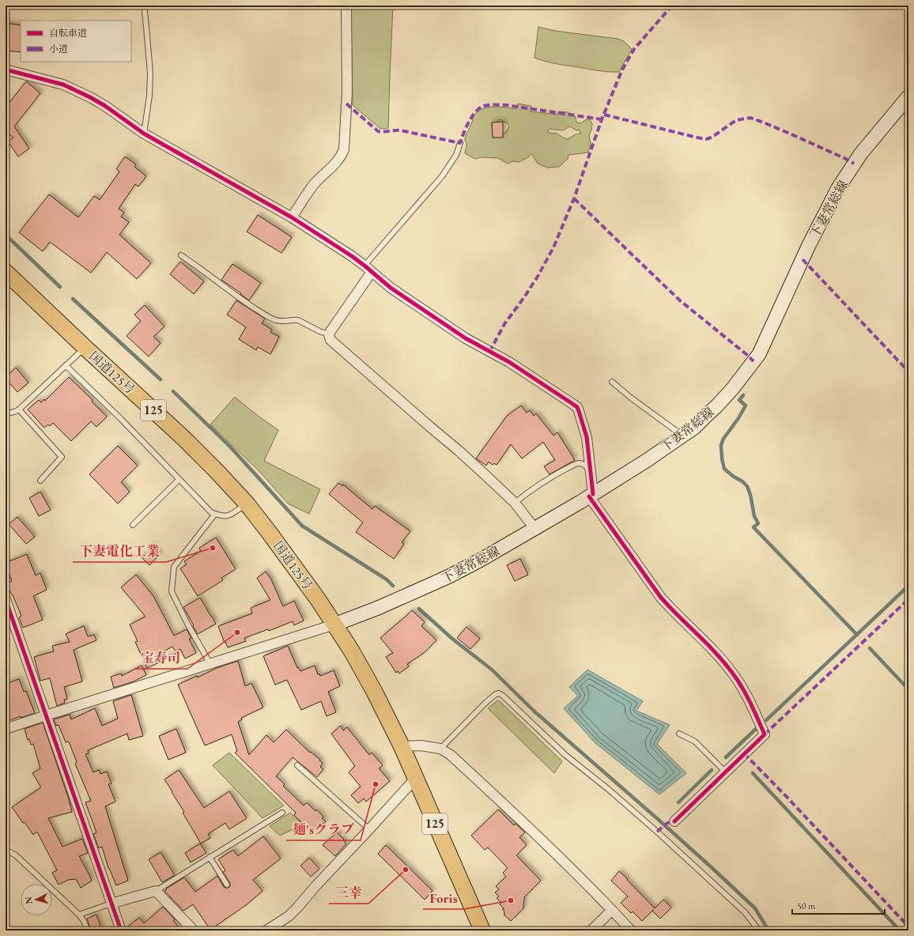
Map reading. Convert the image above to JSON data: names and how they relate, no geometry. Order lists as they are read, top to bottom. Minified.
{"streets":{"highway":["国道125号","125"],"main road":["下妻常総線"]},"crossings":[["下妻常総線","国道125号"]],"places":["下妻電化工業","宝寿司","麺'sクラブ","三幸","Foris"],"legend":["自転車道","小道"],"scale_bar":"50 m","north":"left"}
